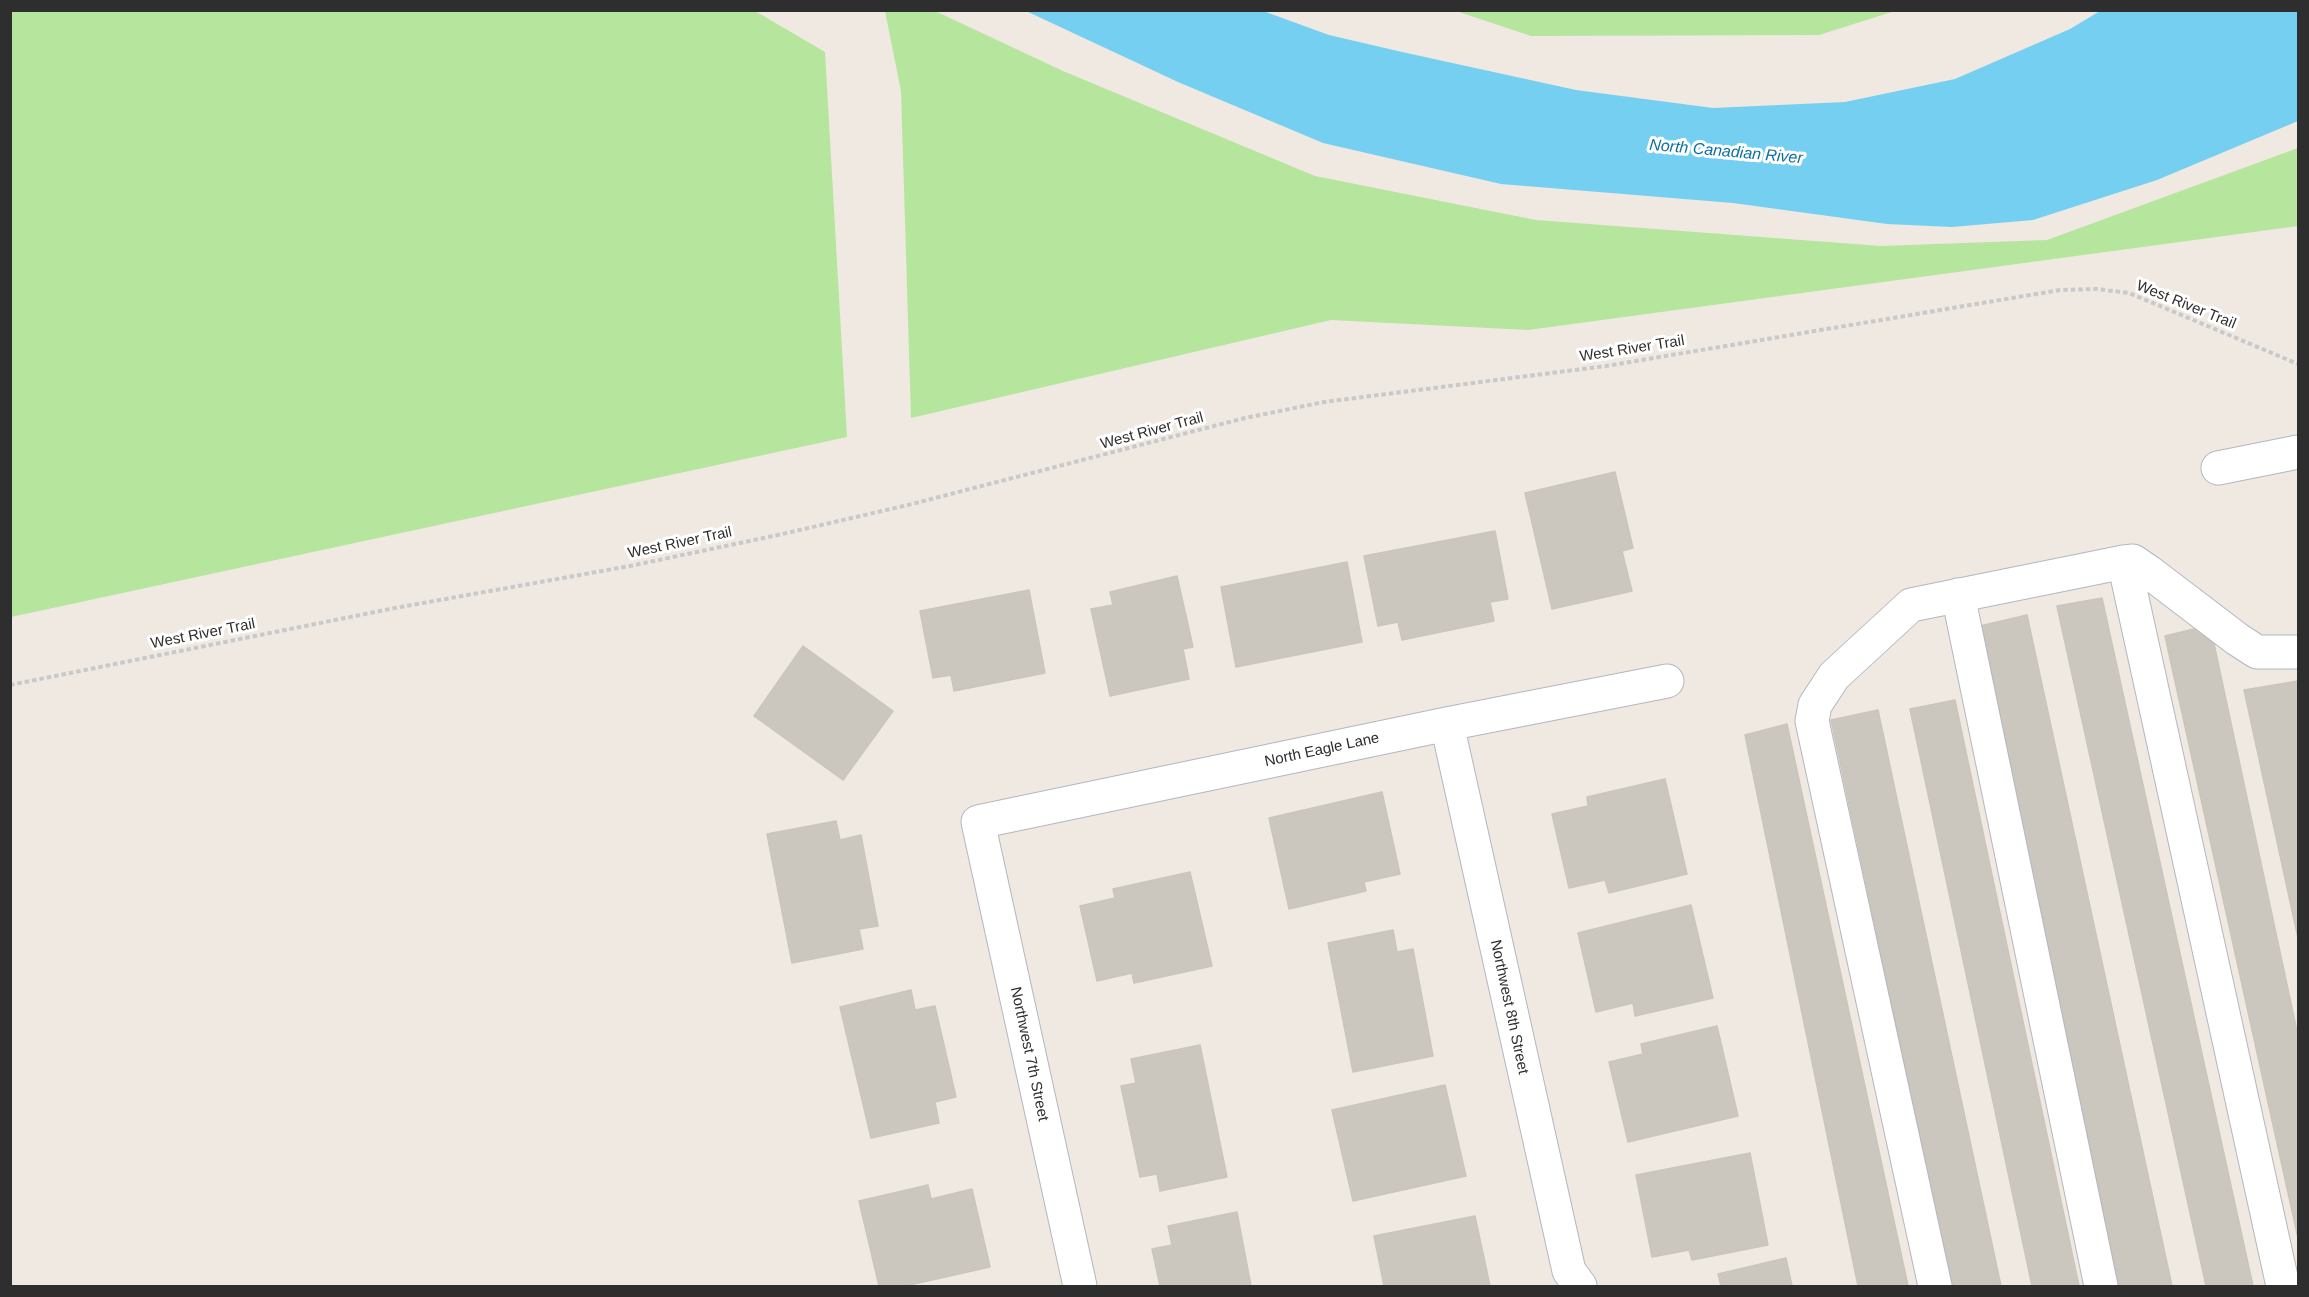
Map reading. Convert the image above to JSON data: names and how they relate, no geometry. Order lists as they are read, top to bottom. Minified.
{"streets":{"street":["North Eagle Lane","Northwest 8th Street","Northwest 7th Street"],"path":["West River Trail"]},"crossings":[["North Eagle Lane","Northwest 8th Street"],["North Eagle Lane","Northwest 7th Street"]],"water":["North Canadian River"]}
